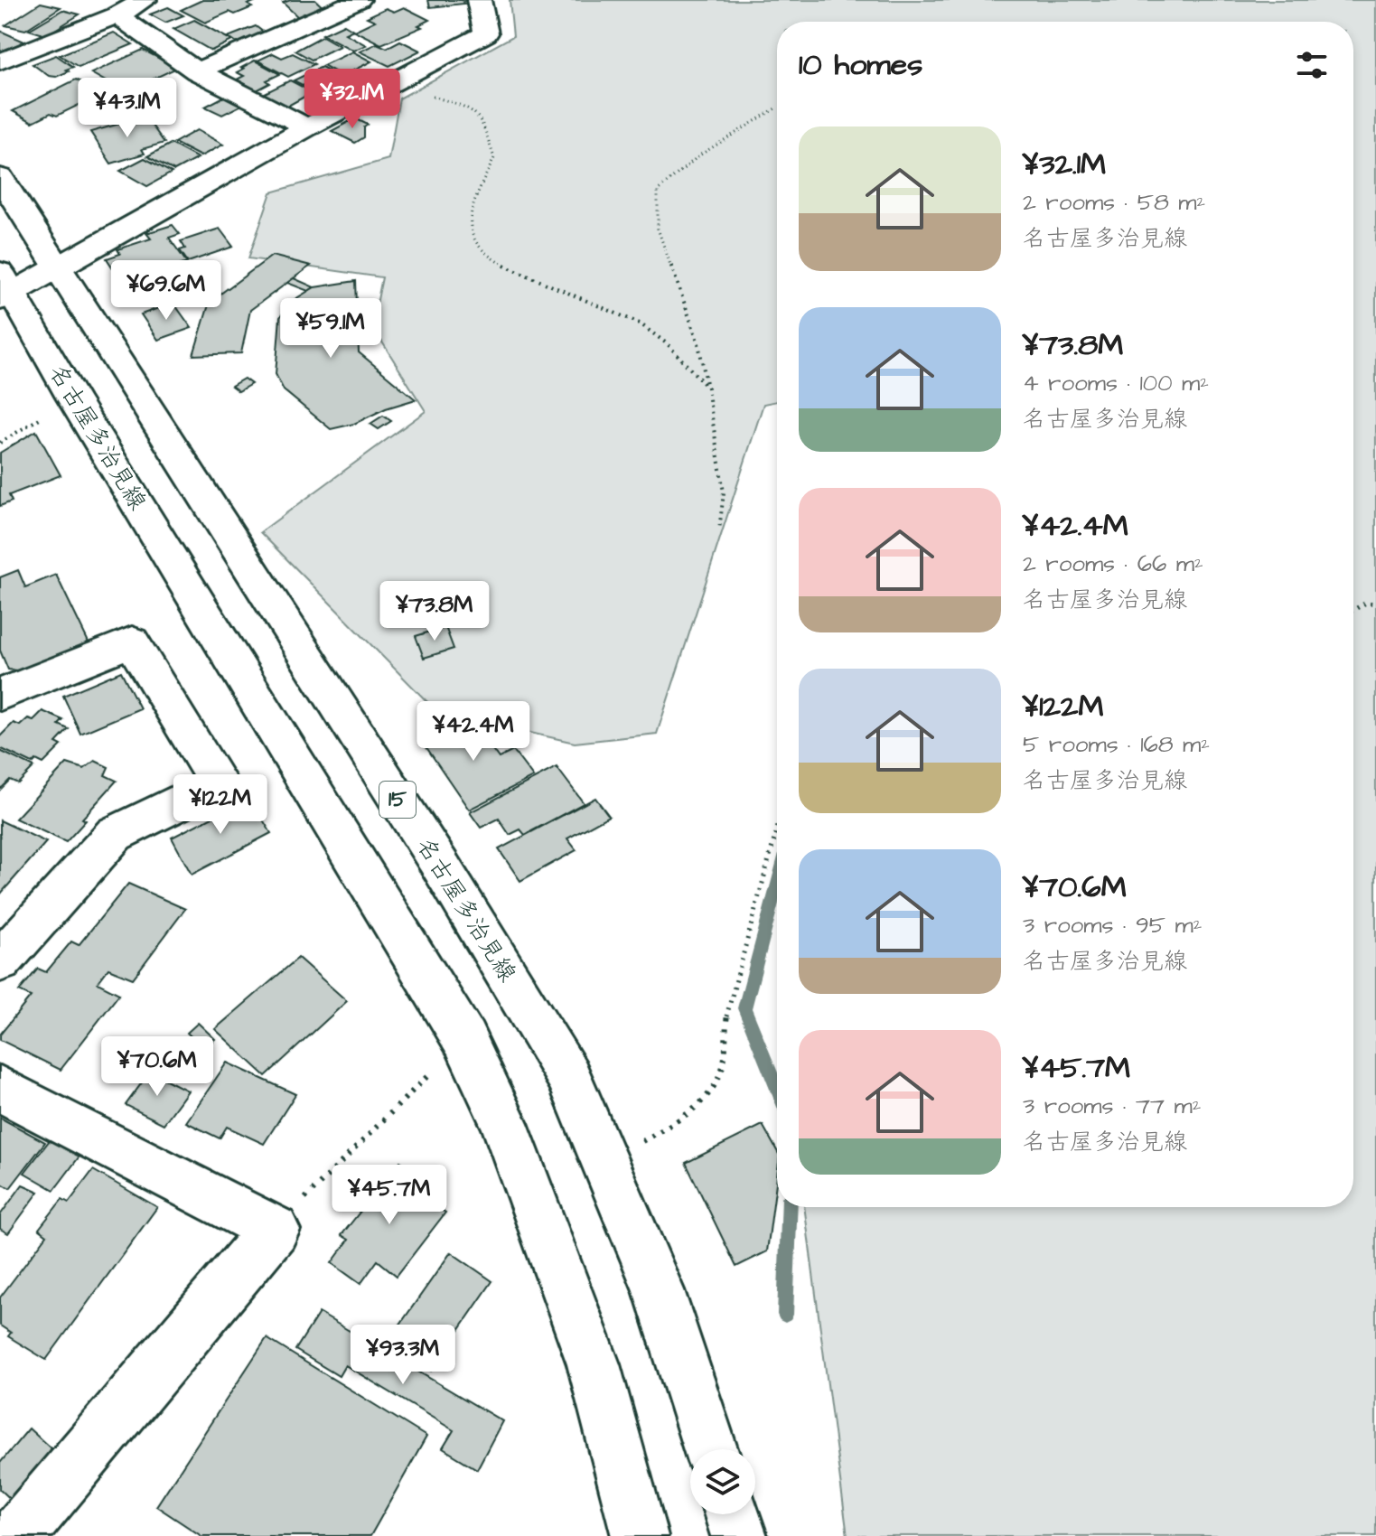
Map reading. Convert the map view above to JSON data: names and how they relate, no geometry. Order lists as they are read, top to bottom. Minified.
{"streets":{"main road":["名古屋多治見線","15"]},"page":{"heading":"10 homes","price":["¥32.1M","¥43.1M","¥69.6M","¥59.1M","¥73.8M","¥42.4M","¥122M","¥70.6M","¥45.7M","¥93.3M"],"list":[{"name":"¥32.1M","note":"2 rooms · 58 m² · 名古屋多治見線"},{"name":"¥73.8M","note":"4 rooms · 100 m² · 名古屋多治見線"},{"name":"¥42.4M","note":"2 rooms · 66 m² · 名古屋多治見線"},{"name":"¥122M","note":"5 rooms · 168 m² · 名古屋多治見線"},{"name":"¥70.6M","note":"3 rooms · 95 m² · 名古屋多治見線"},{"name":"¥45.7M","note":"3 rooms · 77 m² · 名古屋多治見線"}]}}
